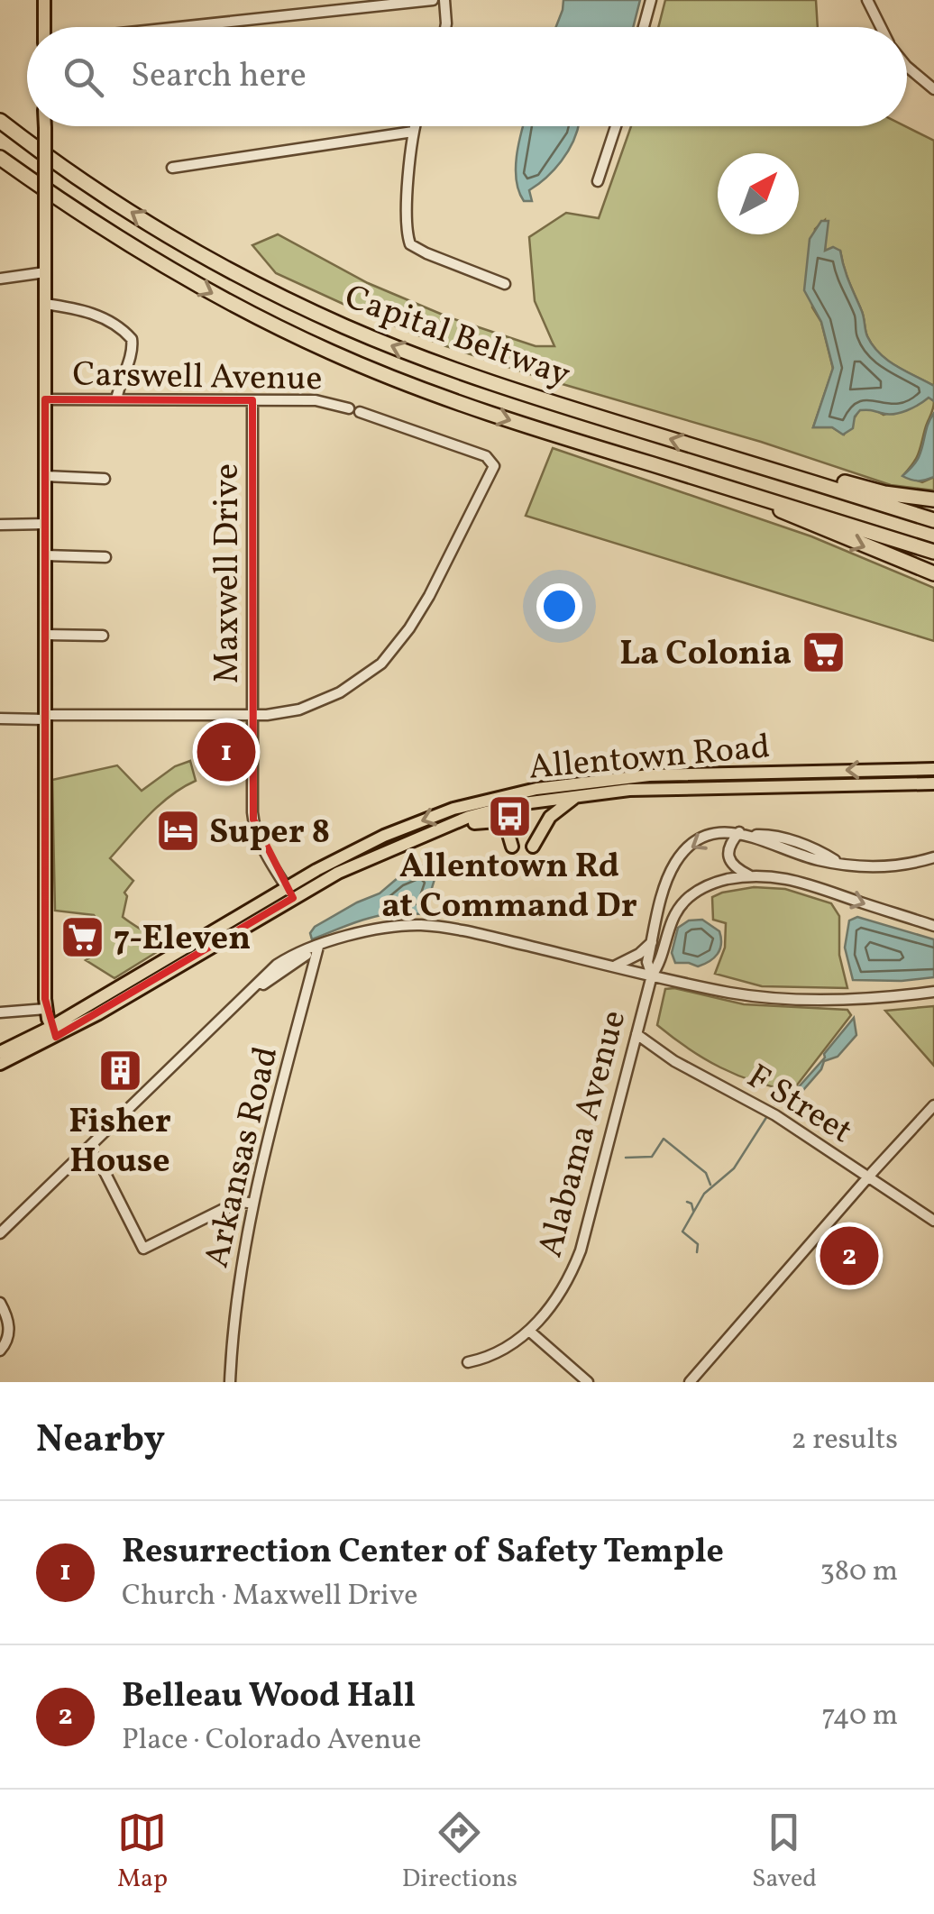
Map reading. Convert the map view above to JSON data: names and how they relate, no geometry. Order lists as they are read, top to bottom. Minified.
{"streets":{"highway":["Capital Beltway"],"main road":["Allentown Road"],"street":["Carswell Avenue","Maxwell Drive","F Street","Alabama Avenue","Arkansas Road"]},"crossings":[["Carswell Avenue","Maxwell Drive"],["Maxwell Drive","Allentown Road"],["F Street","Alabama Avenue"]],"places":{"supermarket":["La Colonia","7-Eleven"],"bus stop":["Allentown Rd at Command Dr"],"hotel":["Super 8"],"building":["Fisher House"]},"north":"top right","page":{"search":"Search here","pins":["1","2"],"heading":["Nearby","2 results"],"list":[{"mark":"1","name":"Resurrection Center of Safety Temple","note":"Church · Maxwell Drive","value":"380 m"},{"mark":"2","name":"Belleau Wood Hall","note":"Place · Colorado Avenue","value":"740 m"}],"nav":["Map","Directions","Saved"]}}
